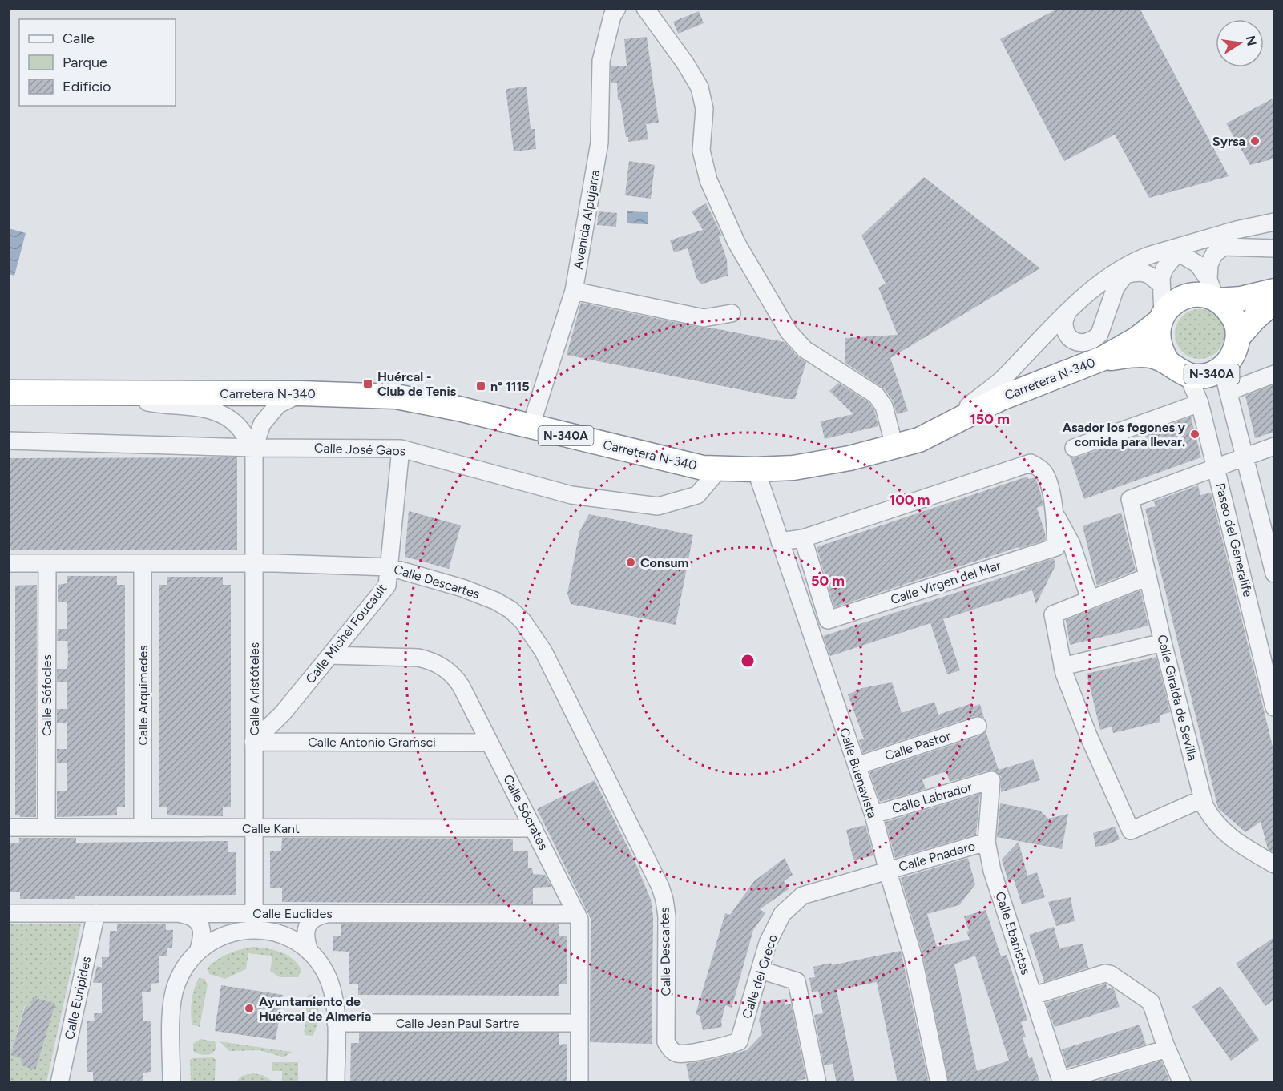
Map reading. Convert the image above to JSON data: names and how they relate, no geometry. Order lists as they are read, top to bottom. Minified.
{"streets":{"highway":["N-340A","Carretera N-340"],"street":["Avenida Alpujarra","Calle José Gaos","Paseo del Generalife","Calle Descartes","Calle Virgen del Mar","Calle Michel Foucault","Calle Aristóteles","Calle Sófocles","Calle Arquímedes","Calle Giralda de Sevilla","Calle Antonio Gramsci","Calle Pastor","Calle Buenavista","Calle Labrador","Calle Sócrates","Calle Kant","Calle Pnadero","Calle Euclides","Calle Ebanistas","Calle del Greco","Calle Euripides","Calle Jean Paul Sartre"]},"crossings":[["Avenida Alpujarra","Carretera N-340"],["N-340A","Carretera N-340"],["N-340A","Paseo del Generalife"],["Carretera N-340","Calle José Gaos"],["Carretera N-340","Calle Aristóteles"],["Carretera N-340","Calle Buenavista"],["Calle José Gaos","Calle Michel Foucault"],["Calle José Gaos","Calle Aristóteles"],["Paseo del Generalife","Calle Giralda de Sevilla"],["Calle Descartes","Calle Michel Foucault"],["Calle Descartes","Calle Aristóteles"],["Calle Descartes","Calle Sófocles"],["Calle Descartes","Calle Arquímedes"],["Calle Descartes","Calle del Greco"],["Calle Michel Foucault","Calle Aristóteles"],["Calle Michel Foucault","Calle Antonio Gramsci"],["Calle Michel Foucault","Calle Sócrates"],["Calle Aristóteles","Calle Antonio Gramsci"],["Calle Aristóteles","Calle Kant"],["Calle Aristóteles","Calle Euclides"],["Calle Sófocles","Calle Kant"],["Calle Arquímedes","Calle Kant"],["Calle Antonio Gramsci","Calle Sócrates"],["Calle Pastor","Calle Buenavista"],["Calle Buenavista","Calle Labrador"],["Calle Buenavista","Calle Pnadero"],["Calle Buenavista","Calle del Greco"],["Calle Labrador","Calle Ebanistas"],["Calle Sócrates","Calle Kant"],["Calle Sócrates","Calle Euclides"],["Calle Sócrates","Calle Jean Paul Sartre"],["Calle Pnadero","Calle Ebanistas"],["Calle Pnadero","Calle del Greco"],["Calle Euclides","Calle Euripides"]],"places":{"other":["Syrsa","Asador los fogones y comida para llevar.","Consum","Ayuntamiento de Huércal de Almería"],"transit":["Huércal - Club de Tenis","n° 1115"]},"legend":["Calle","Parque","Edificio"],"north":"right","rings":["150 m","100 m","50 m"]}
